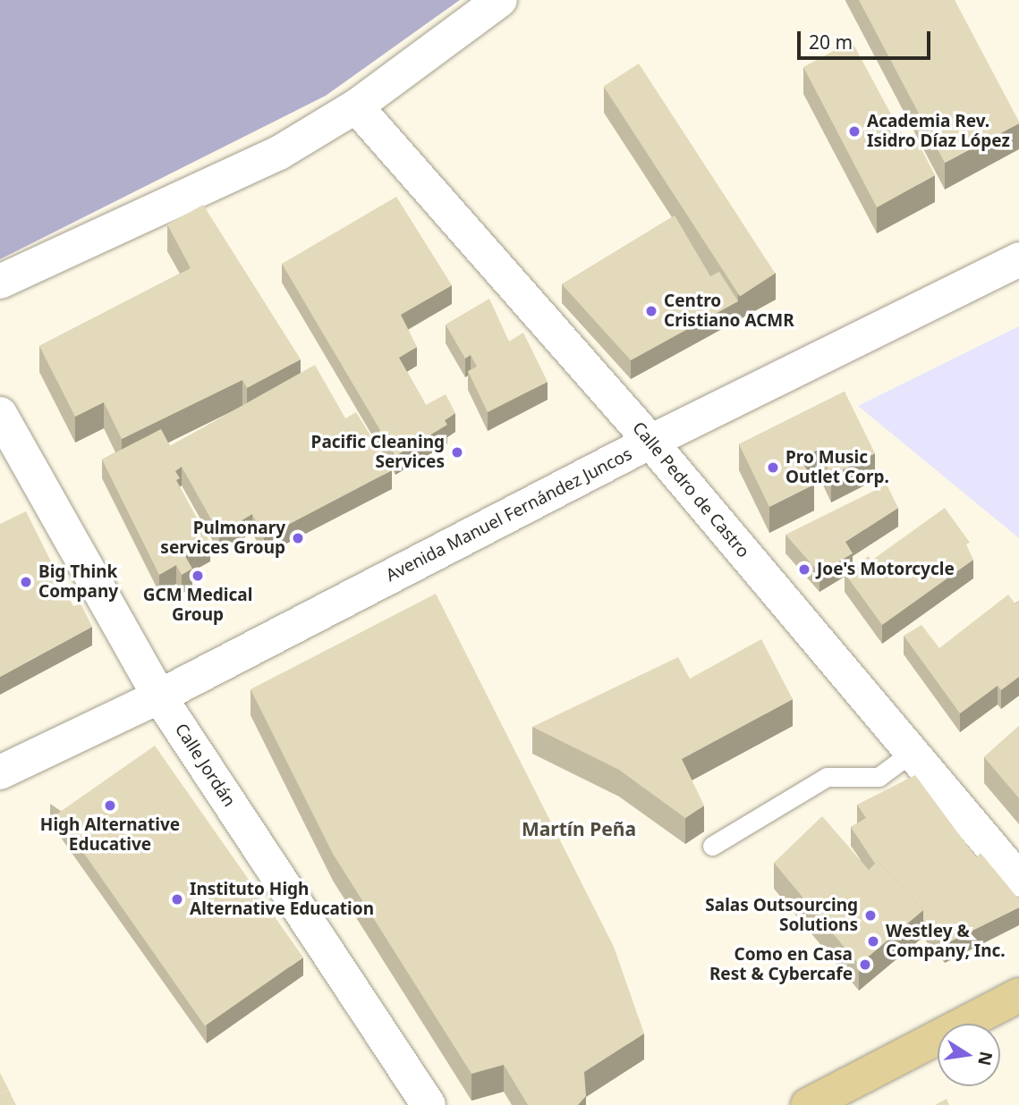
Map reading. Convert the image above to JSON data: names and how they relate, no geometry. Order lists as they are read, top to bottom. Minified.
{"streets":{"street":["Calle Pedro de Castro","Avenida Manuel Fernández Juncos","Calle Jordán"]},"crossings":[["Calle Pedro de Castro","Avenida Manuel Fernández Juncos"],["Avenida Manuel Fernández Juncos","Calle Jordán"]],"districts":["Martín Peña"],"places":["Academia Rev. Isidro Díaz López","Centro Cristiano ACMR","Pacific Cleaning Services","Pro Music Outlet Corp.","Pulmonary services Group","Joe's Motorcycle","GCM Medical Group","Big Think Company","High Alternative Educative","Instituto High Alternative Education","Salas Outsourcing Solutions","Westley & Company, Inc.","Como en Casa Rest & Cybercafe"],"scale_bar":"20 m","north":"right"}
